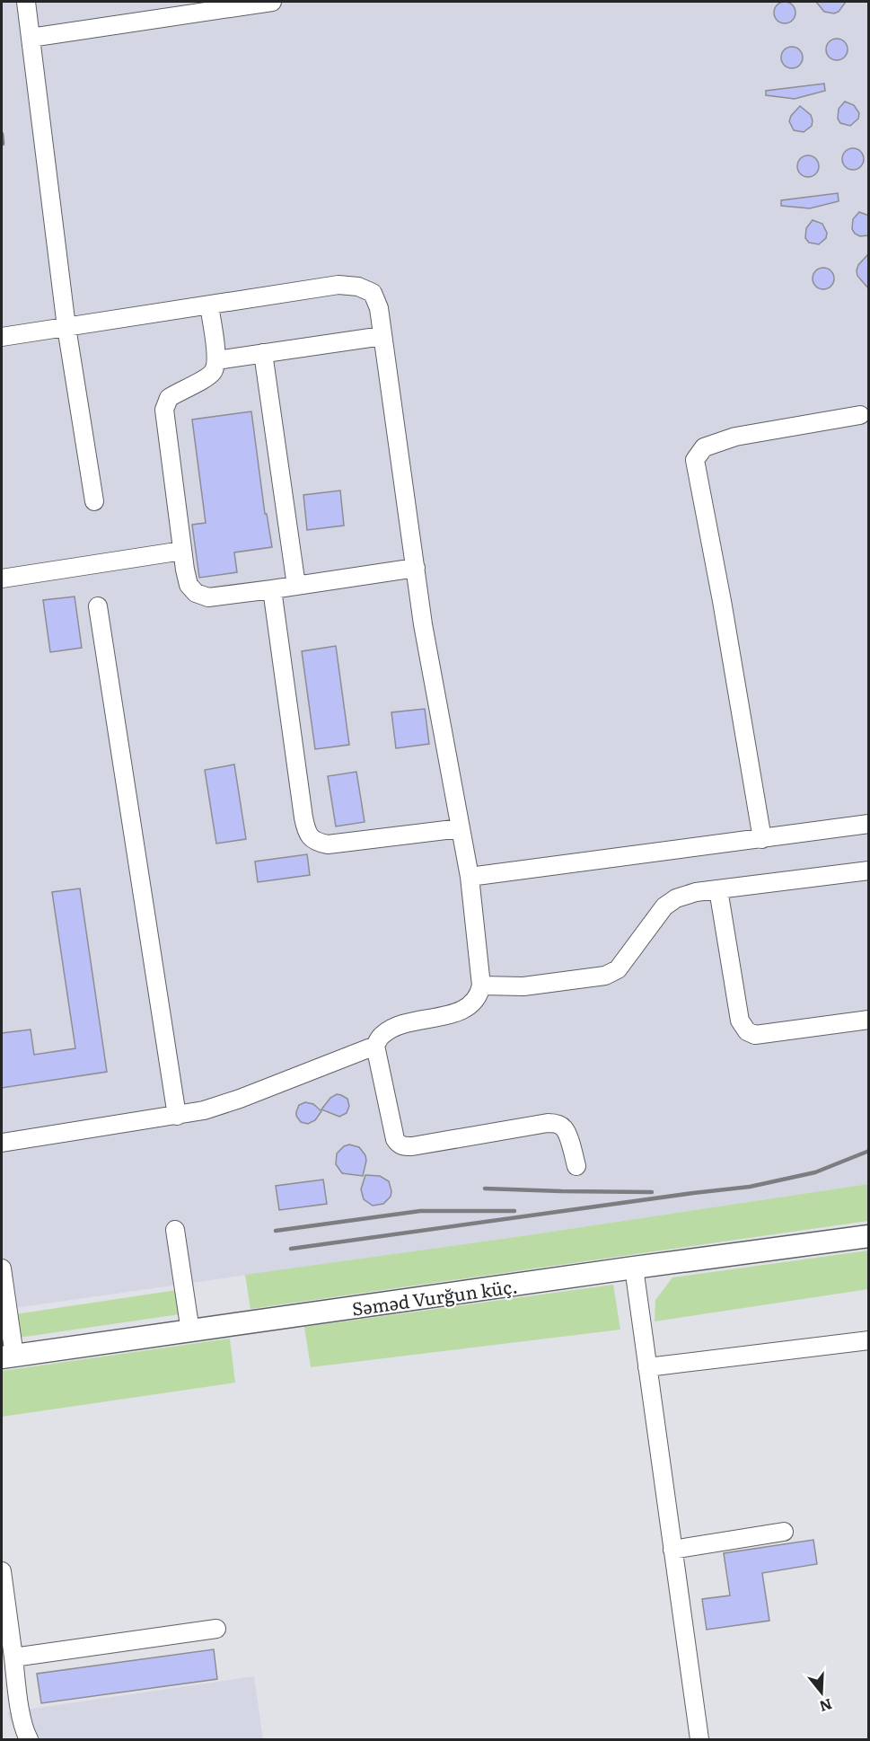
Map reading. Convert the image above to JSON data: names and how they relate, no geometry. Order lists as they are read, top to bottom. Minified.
{"streets":{"main road":["Səməd Vurğun küç."]},"north":"bottom"}
